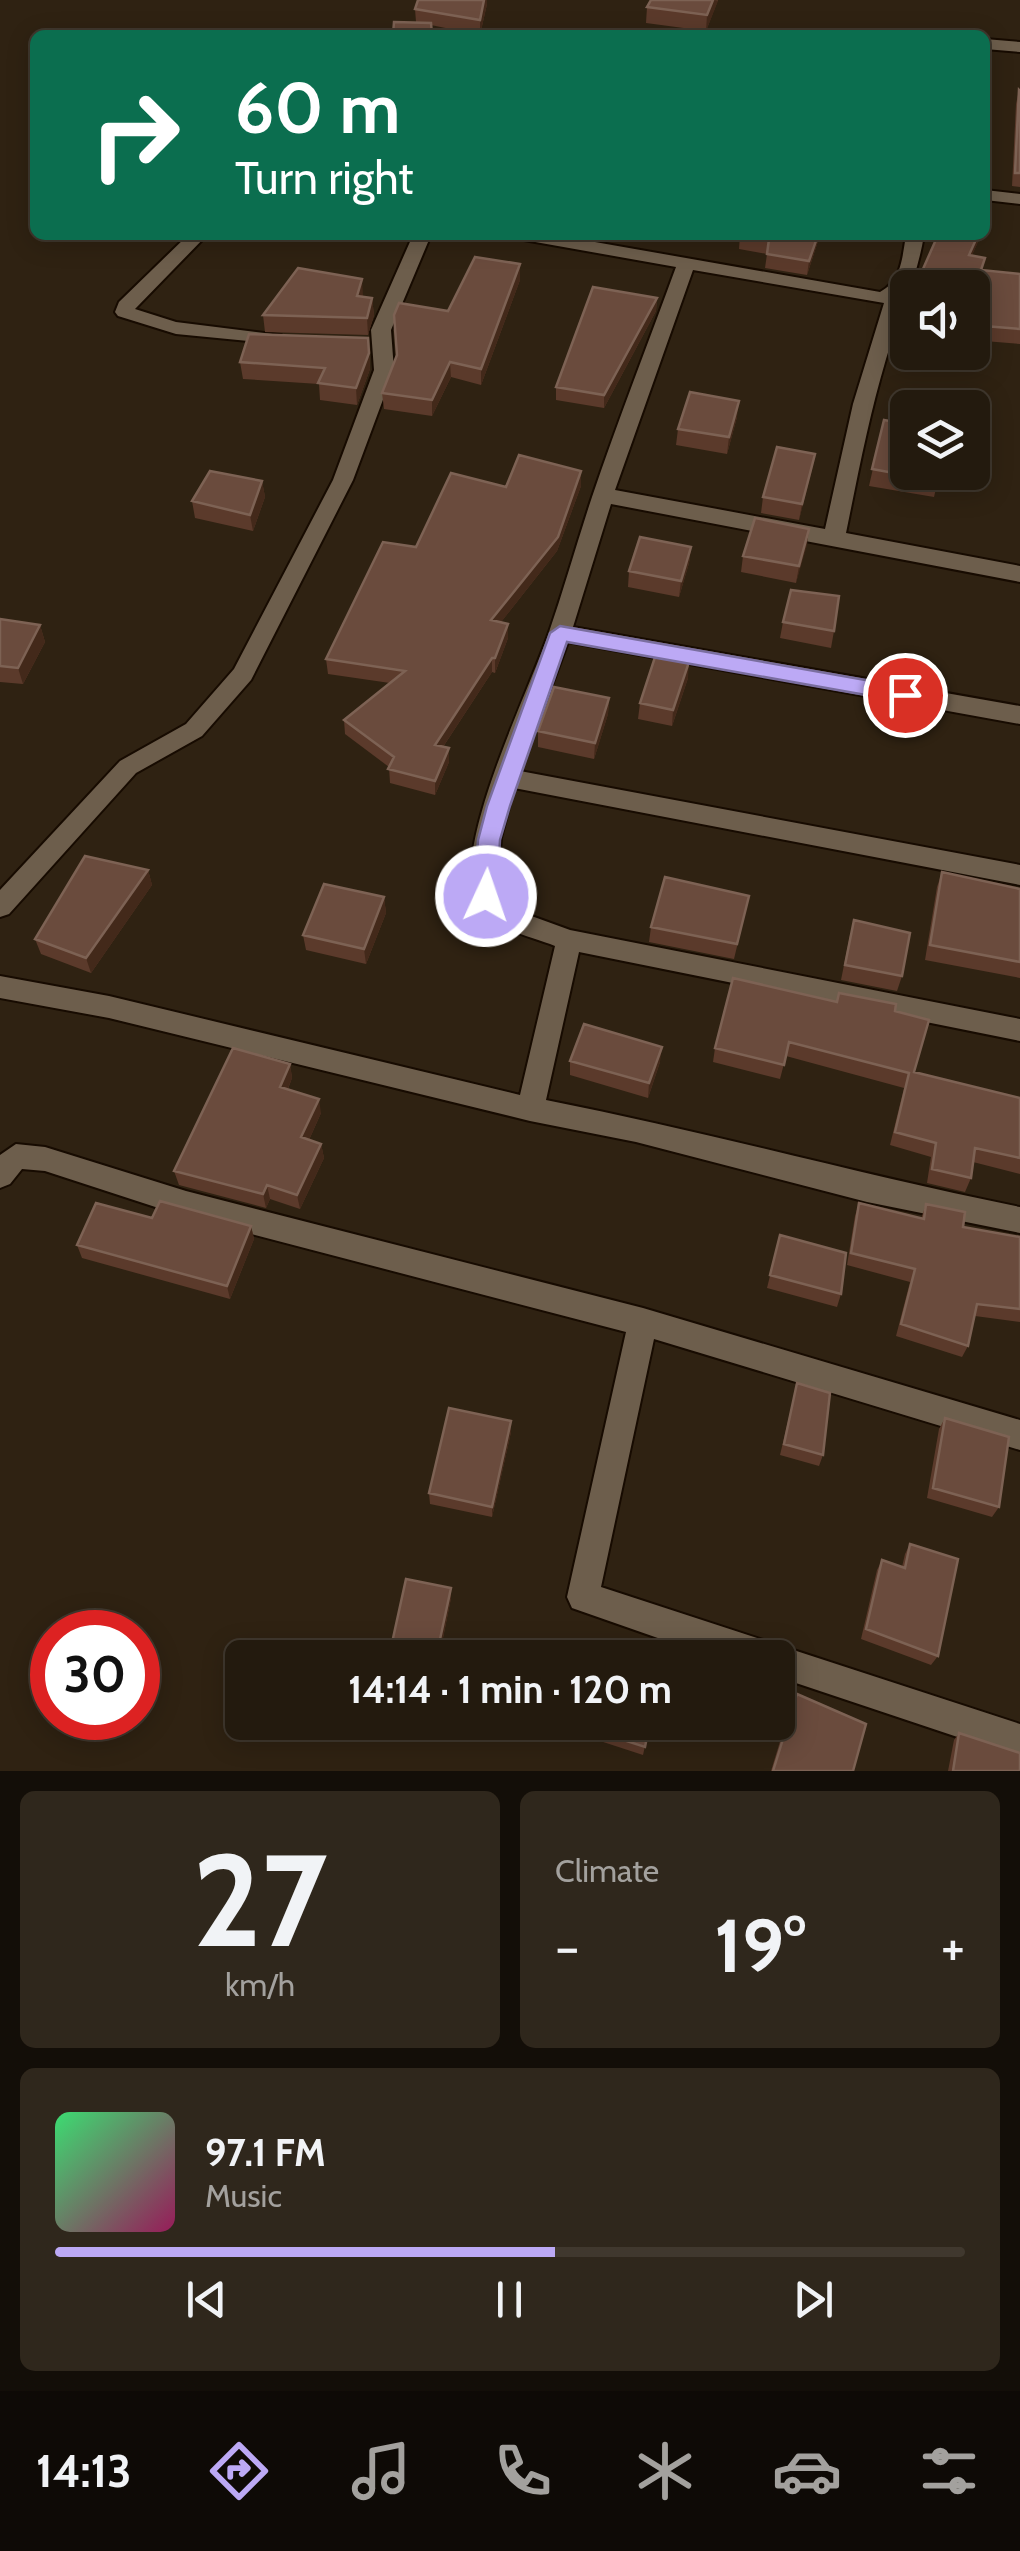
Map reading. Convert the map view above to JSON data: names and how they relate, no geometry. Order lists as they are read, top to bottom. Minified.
{"page":{"turn":["60 m","Turn right"],"limit":"30","trip":"14:14 · 1 min · 120 m","tile":[["27","km/h"],"Climate"],"heat":["−","19°","+"],"song":["97.1 FM","Music"],"tabs":"14:13"}}
